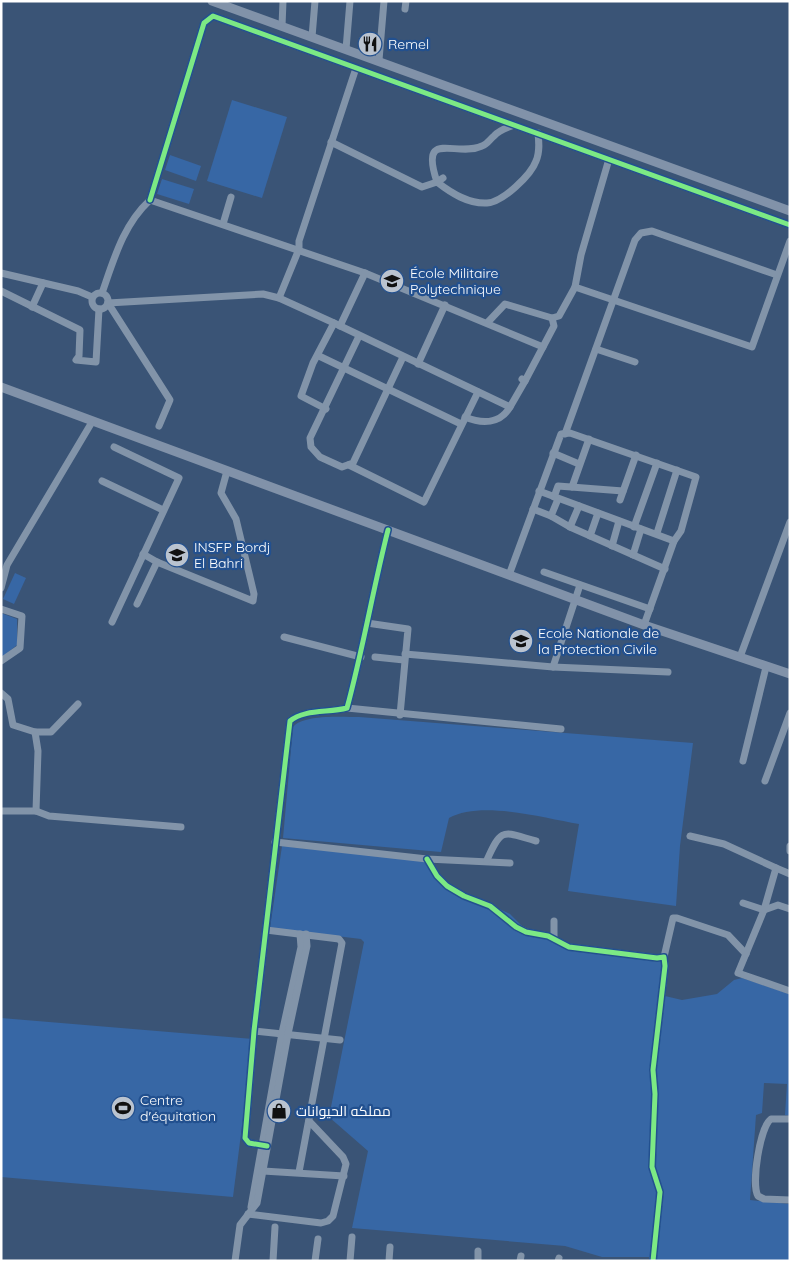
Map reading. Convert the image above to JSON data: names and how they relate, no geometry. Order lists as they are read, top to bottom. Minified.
{"places":{"restaurant":["Remel"],"school or university":["École Militaire Polytechnique","INSFP Bordj El Bahri","Ecole Nationale de la Protection Civile"],"sports":["Centre d'équitation"],"shop":["مملكه الحيوانات"]}}
